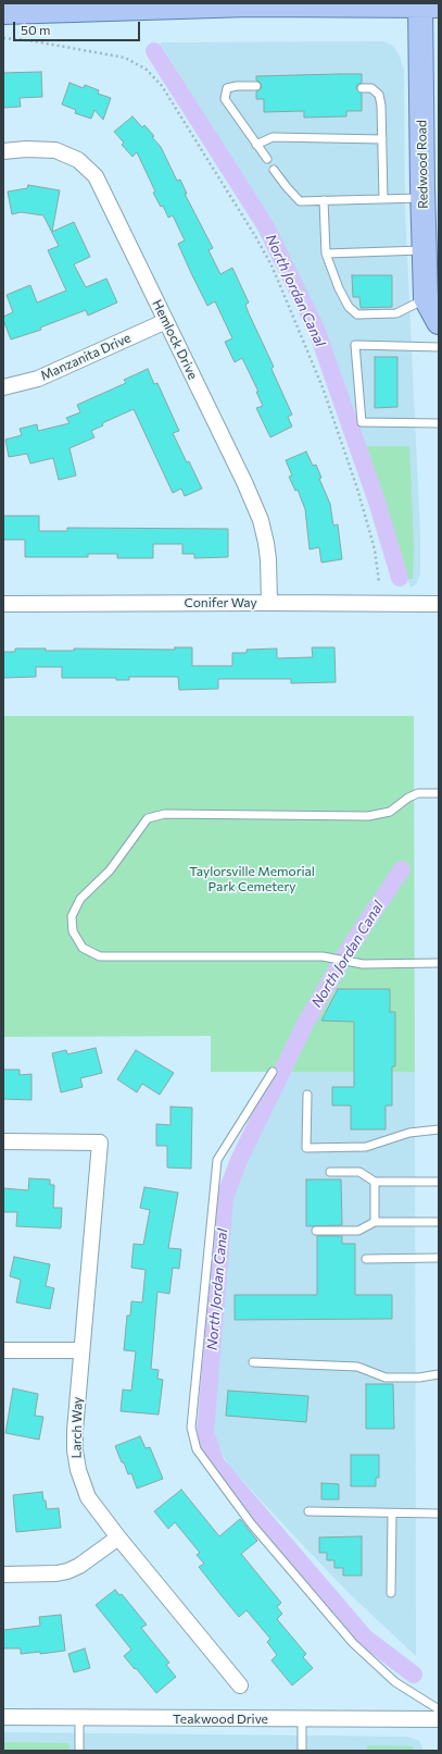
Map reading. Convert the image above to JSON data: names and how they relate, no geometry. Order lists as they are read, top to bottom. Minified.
{"streets":{"main road":["Redwood Road"],"street":["Hemlock Drive","Manzanita Drive","Conifer Way","Larch Way","Teakwood Drive"]},"crossings":[["Hemlock Drive","Manzanita Drive"],["Hemlock Drive","Conifer Way"]],"water":["North Jordan Canal"],"parks":["Taylorsville Memorial Park Cemetery"],"scale_bar":"50 m"}
